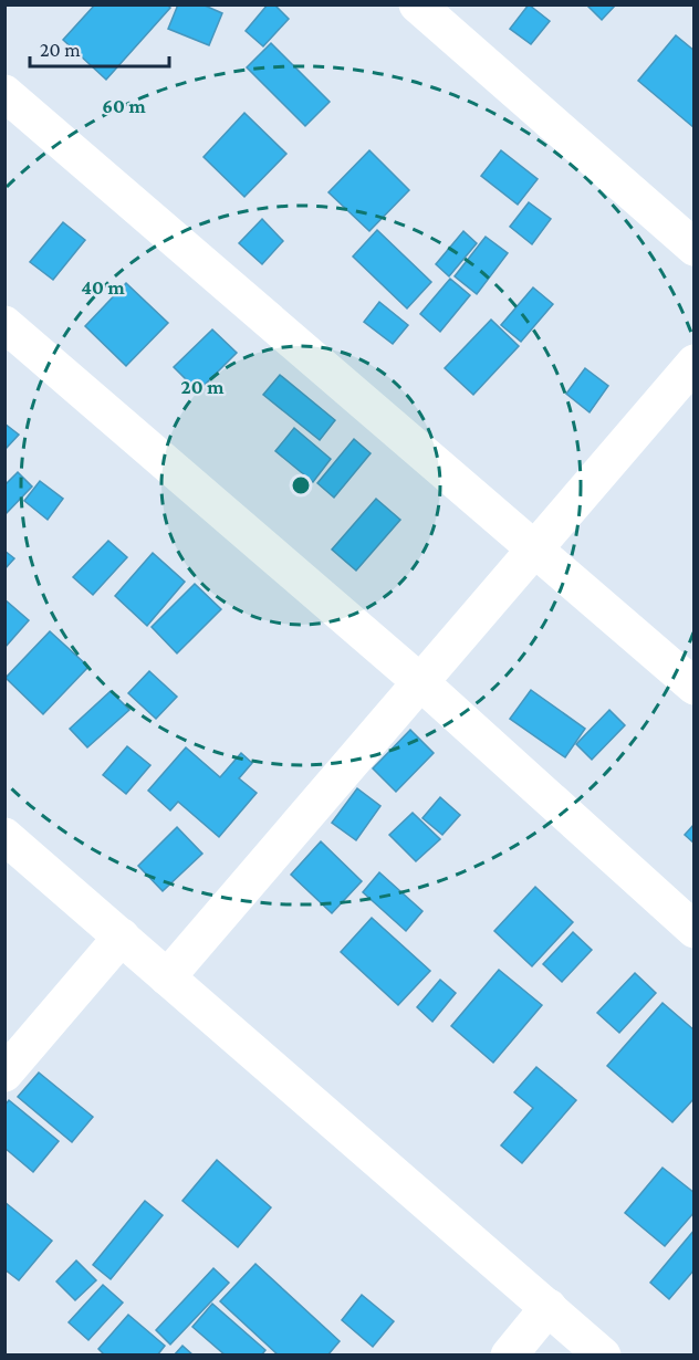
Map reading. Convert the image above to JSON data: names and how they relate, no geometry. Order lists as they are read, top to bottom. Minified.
{"scale_bar":"20 m","rings":["60 m","40 m","20 m"]}
